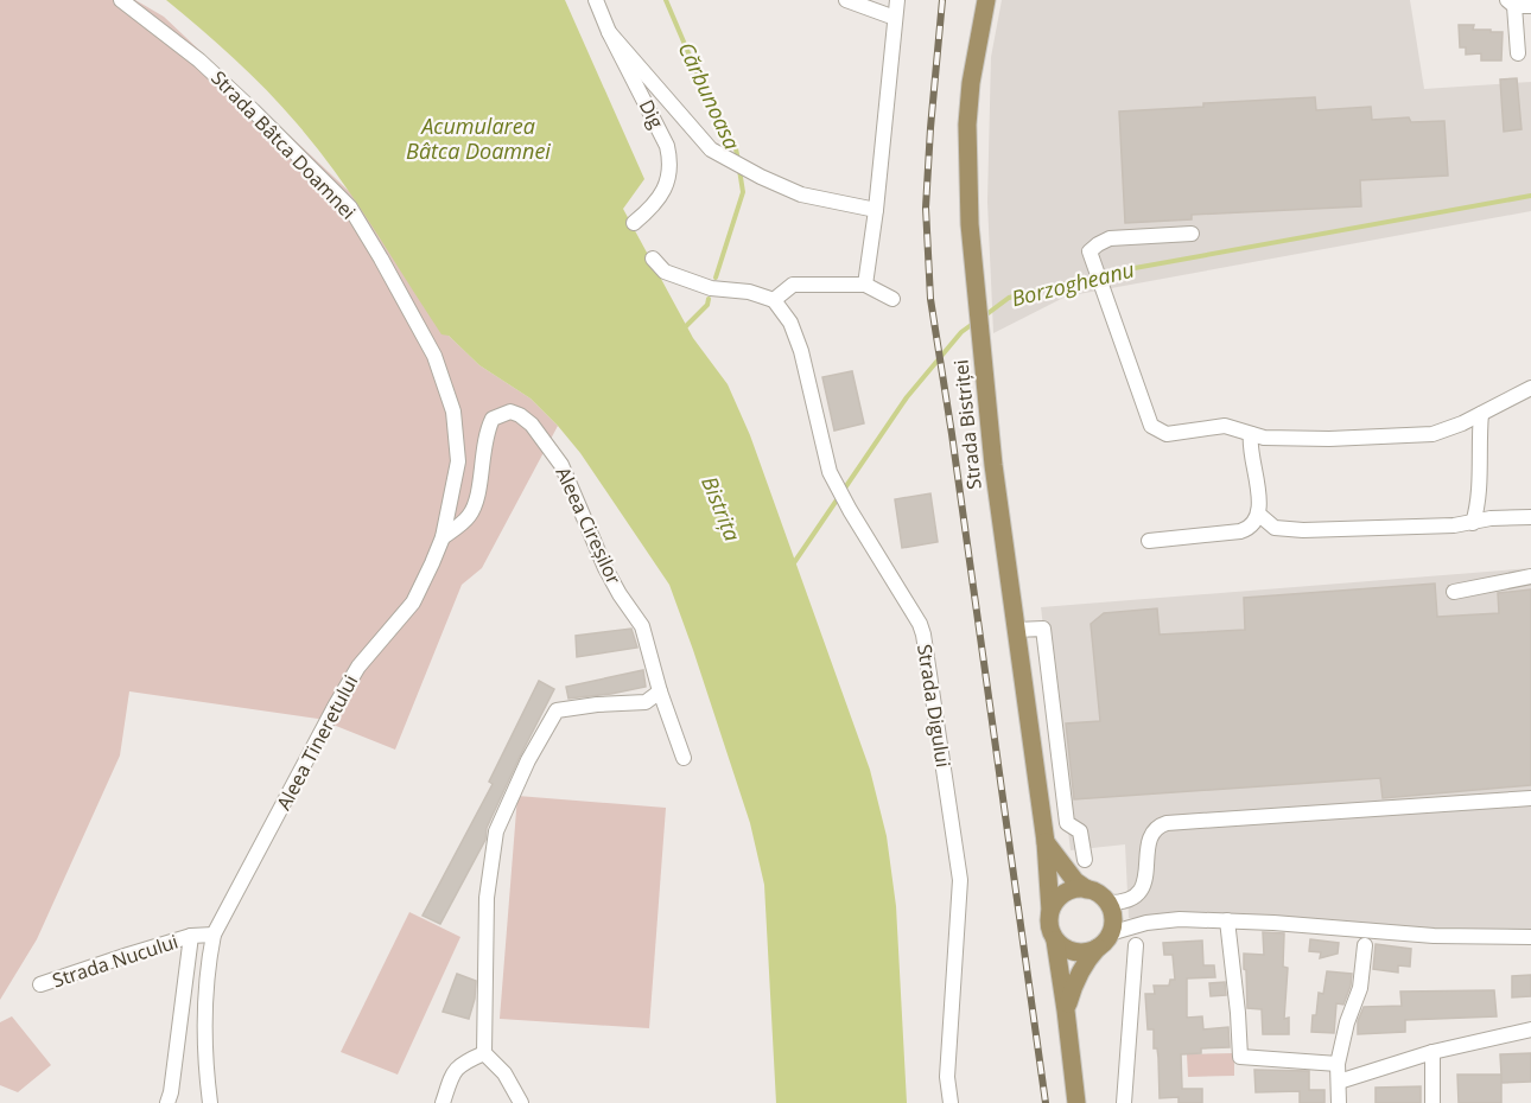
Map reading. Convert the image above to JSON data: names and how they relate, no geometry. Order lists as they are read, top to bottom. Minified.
{"streets":{"main road":["Strada Bistriței"],"street":["Dig","Strada Bâtca Doamnei","Aleea Cireșilor","Strada Digului","Aleea Tineretului","Strada Nucului"]},"crossings":[["Strada Bâtca Doamnei","Aleea Tineretului"],["Aleea Cireșilor","Aleea Tineretului"],["Aleea Tineretului","Strada Nucului"]],"water":["Cărbunoasa","Acumularea Bâtca Doamnei","Borzogheanu","Bistrița"]}
